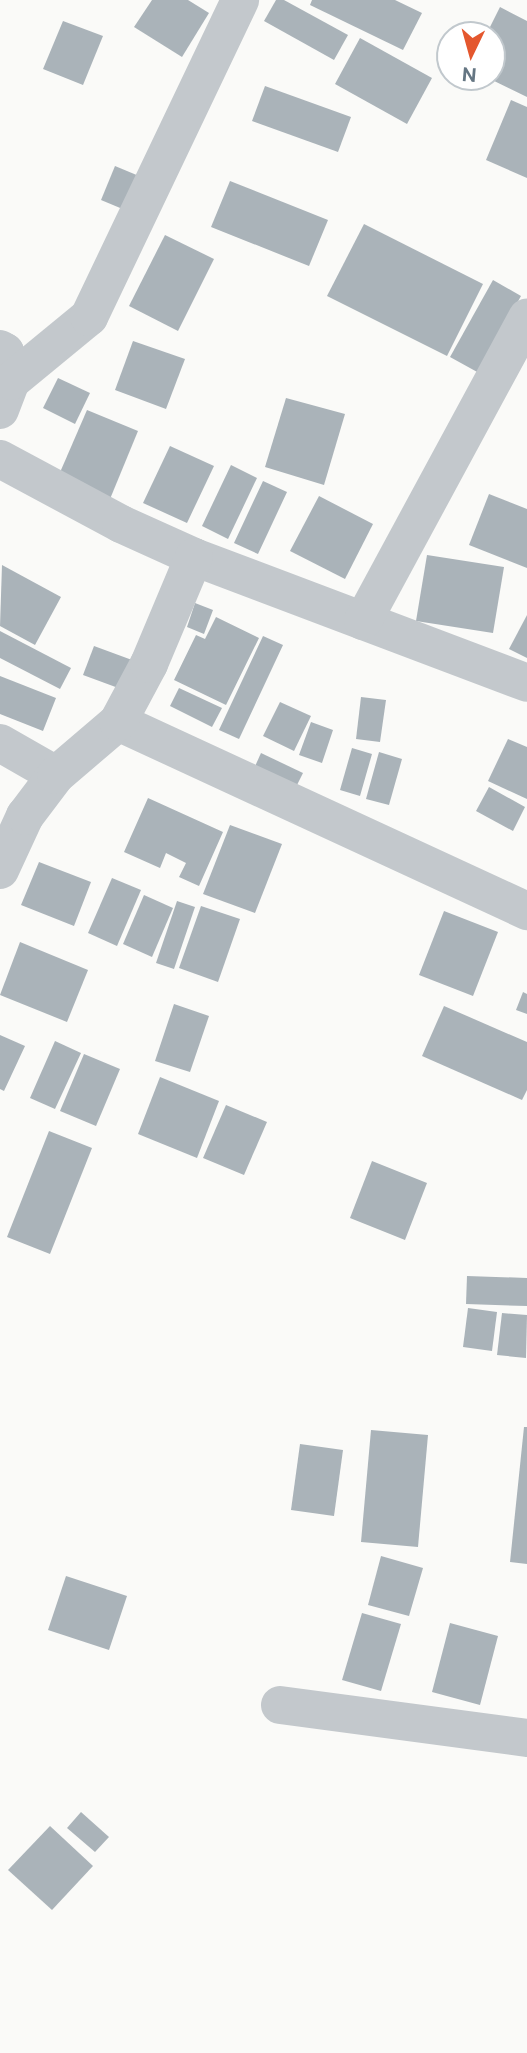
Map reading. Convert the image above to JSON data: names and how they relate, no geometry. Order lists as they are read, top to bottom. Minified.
{"north":"bottom"}
